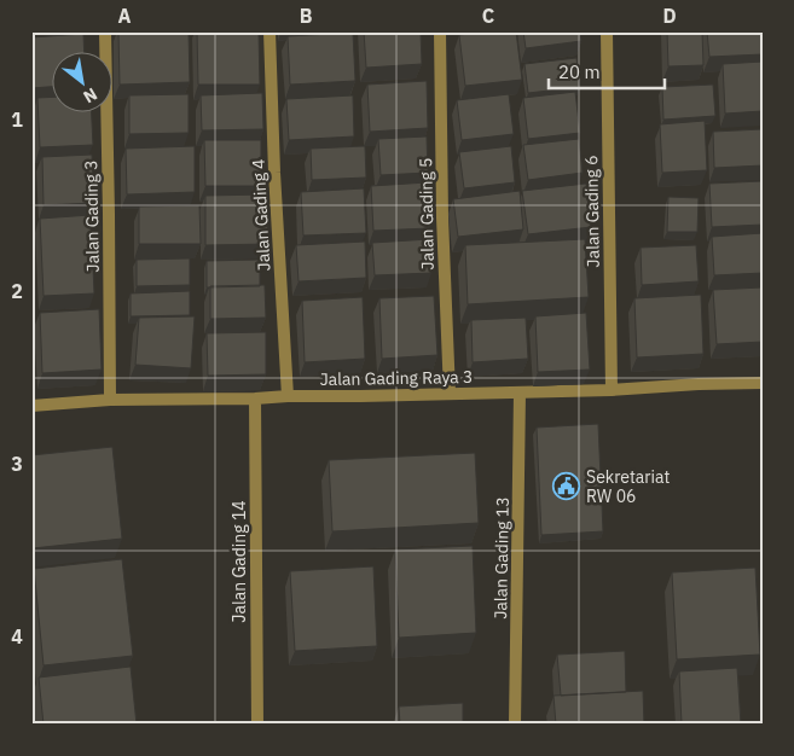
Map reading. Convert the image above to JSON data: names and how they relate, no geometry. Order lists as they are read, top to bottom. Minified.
{"streets":{"street":["Jalan Gading 6","Jalan Gading 5","Jalan Gading 4","Jalan Gading 3","Jalan Gading Raya 3","Jalan Gading 13","Jalan Gading 14"]},"crossings":[["Jalan Gading 6","Jalan Gading Raya 3"],["Jalan Gading 5","Jalan Gading Raya 3"],["Jalan Gading 4","Jalan Gading Raya 3"],["Jalan Gading 3","Jalan Gading Raya 3"],["Jalan Gading Raya 3","Jalan Gading 13"],["Jalan Gading Raya 3","Jalan Gading 14"]],"places":{"public building":["Sekretariat RW 06"]},"scale_bar":"20 m","north":"bottom right","grid":{"columns":["A","B","C","D"],"rows":["1","2","3","4"]}}
